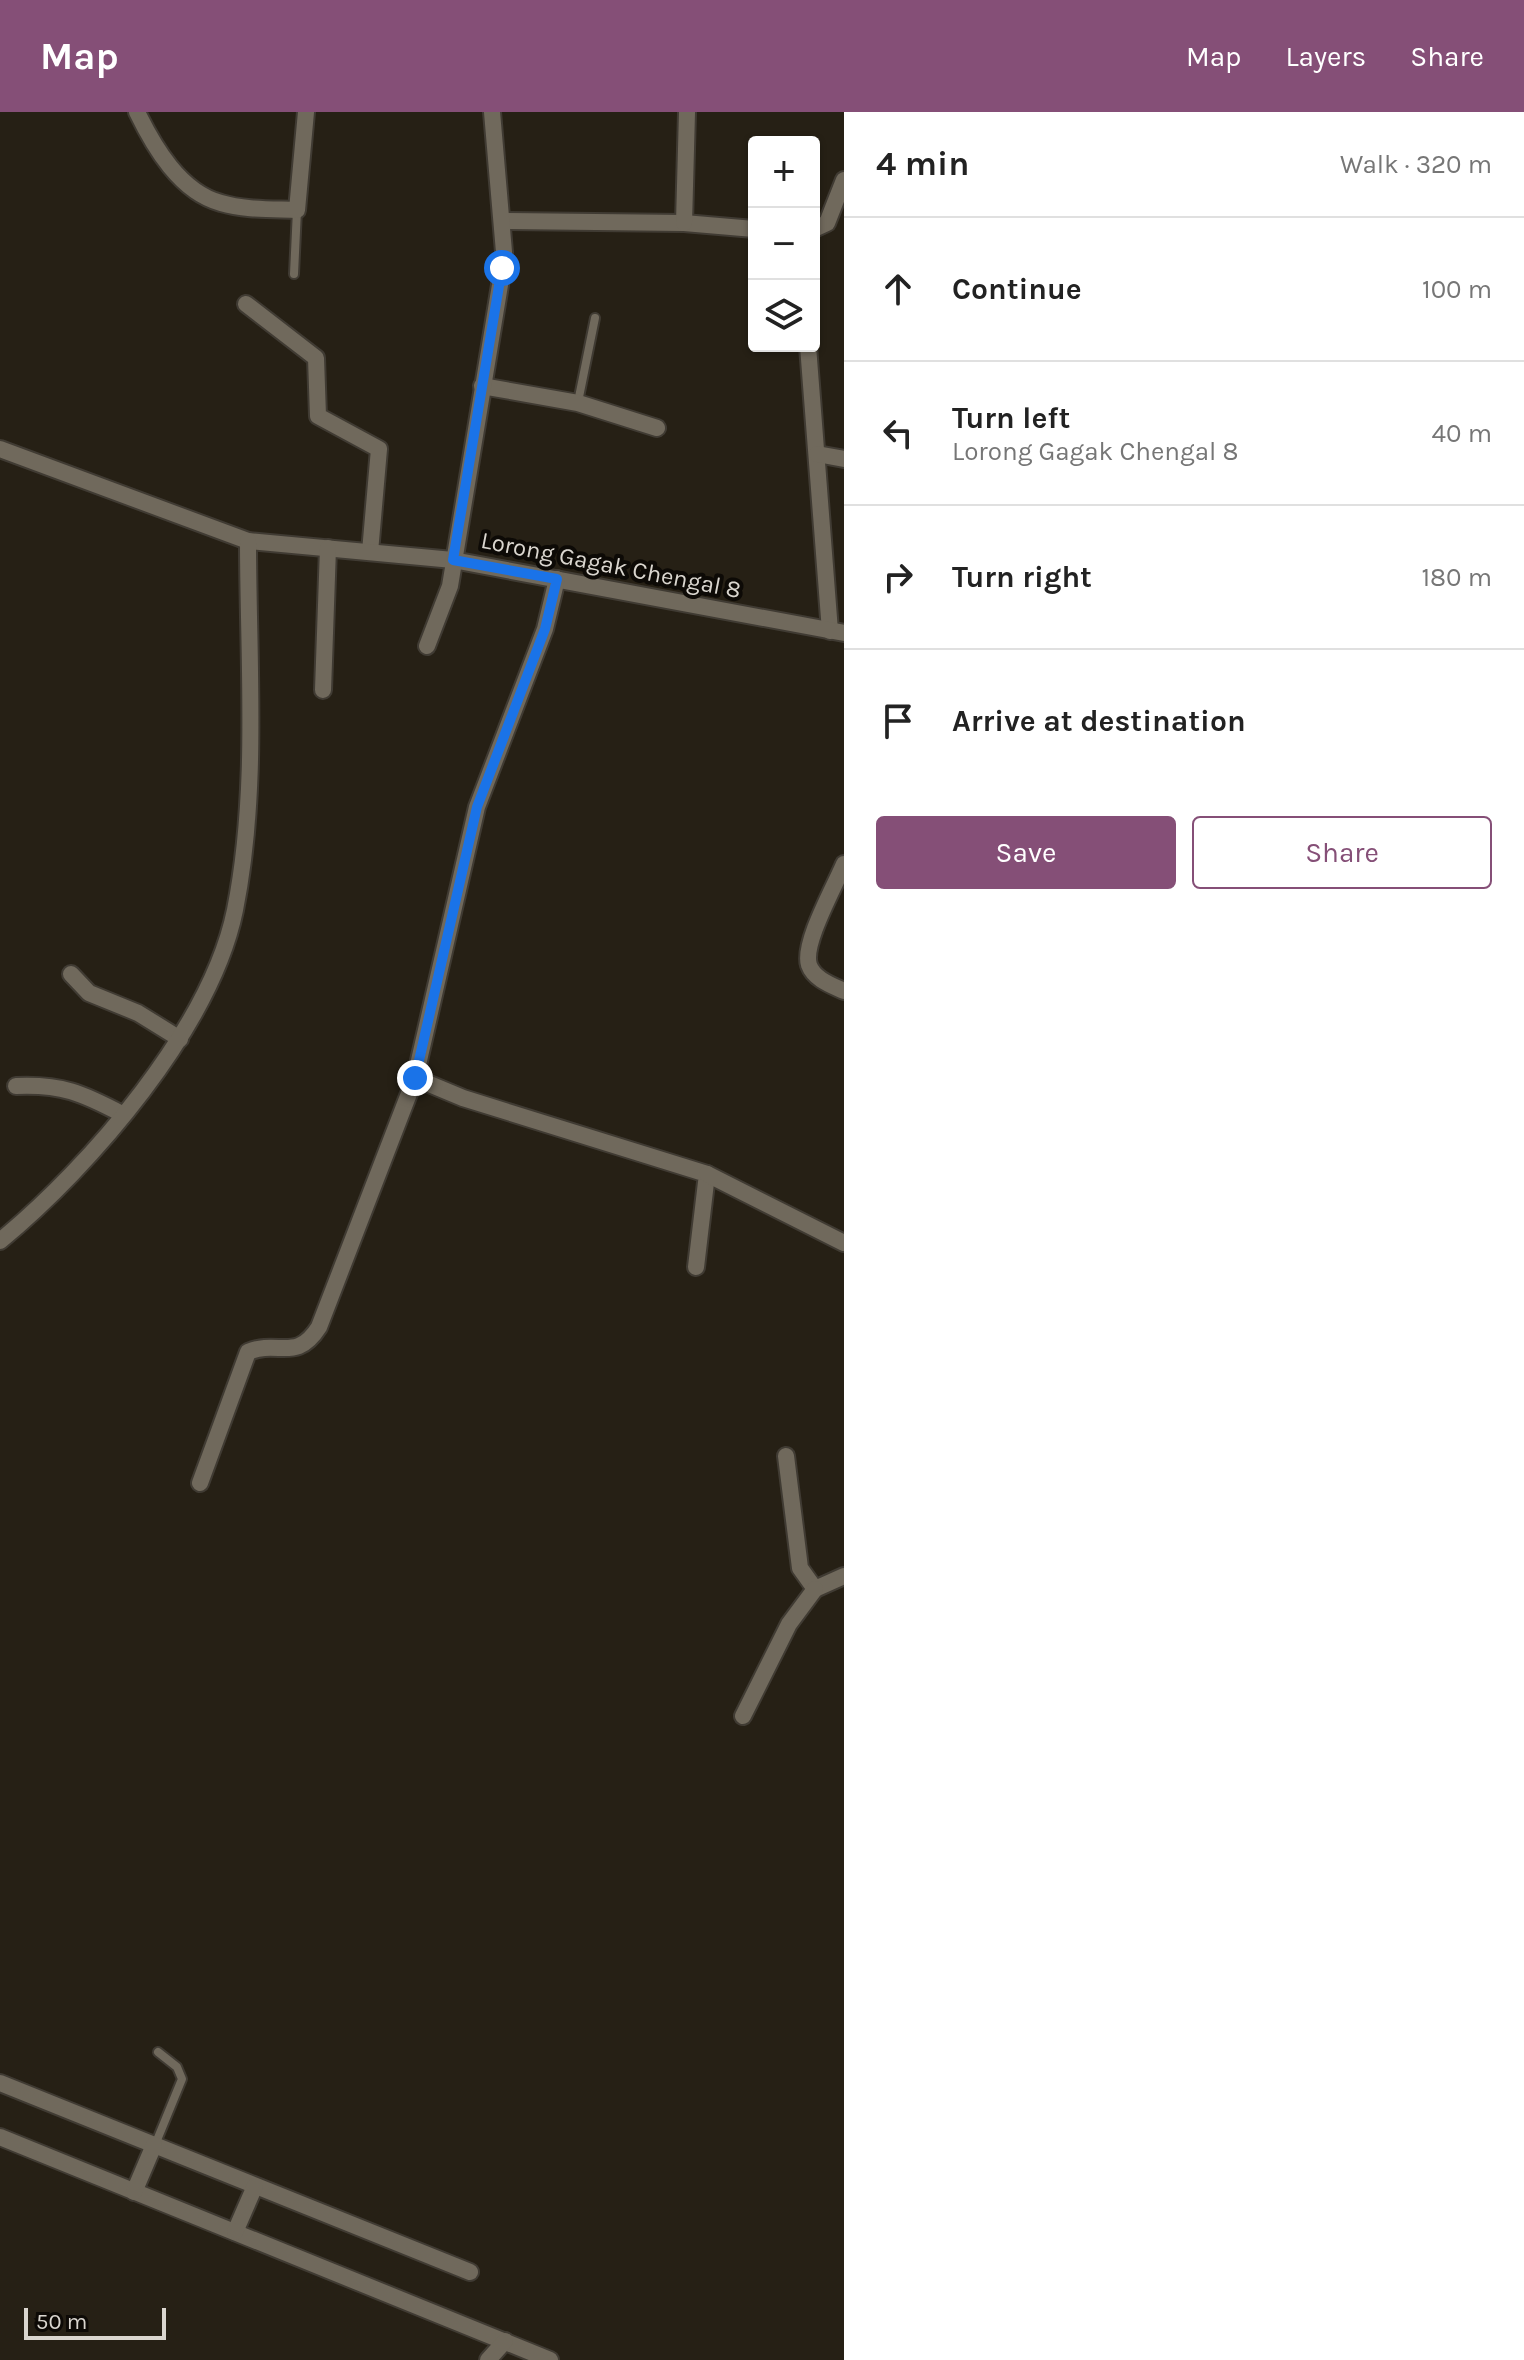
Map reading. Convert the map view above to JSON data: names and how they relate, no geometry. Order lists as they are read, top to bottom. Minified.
{"streets":{"street":["Lorong Gagak Chengal 8"]},"scale_bar":"50 m","page":{"header":"Map","nav":["Map","Layers","Share"],"heading":["4 min","Walk · 320 m"],"map_buttons":["+","−"],"list":[["Continue","100 m"],["Turn left","Lorong Gagak Chengal 8","40 m"],["Turn right","180 m"],"Arrive at destination"],"buttons":["Save","Share"],"scale":"50 m"}}
